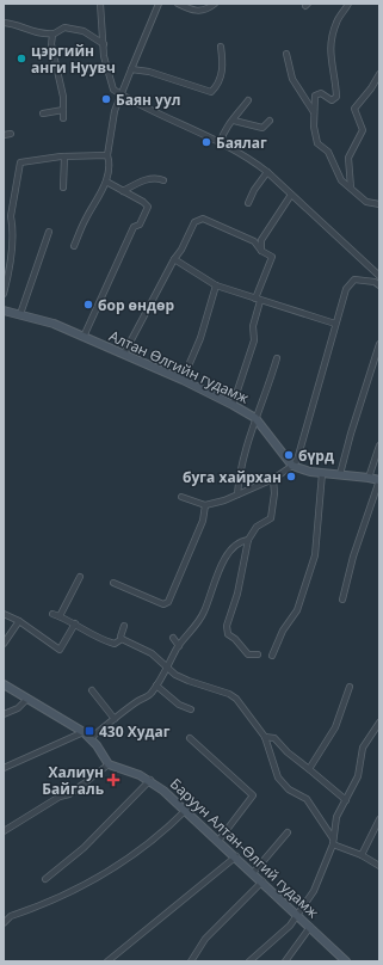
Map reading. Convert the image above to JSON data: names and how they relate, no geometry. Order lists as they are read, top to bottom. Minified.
{"streets":{"main road":["Алтан Өлгийн гудамж","Баруун Алтан-Өлгий гудамж"]},"places":{"other":["цэргийн анги Нуувч","Баян уул","Баялаг","бор өндөр","бүрд","буга хайрхан"],"transit":["430 Худаг"],"health":["Халиун Байгаль"]}}
